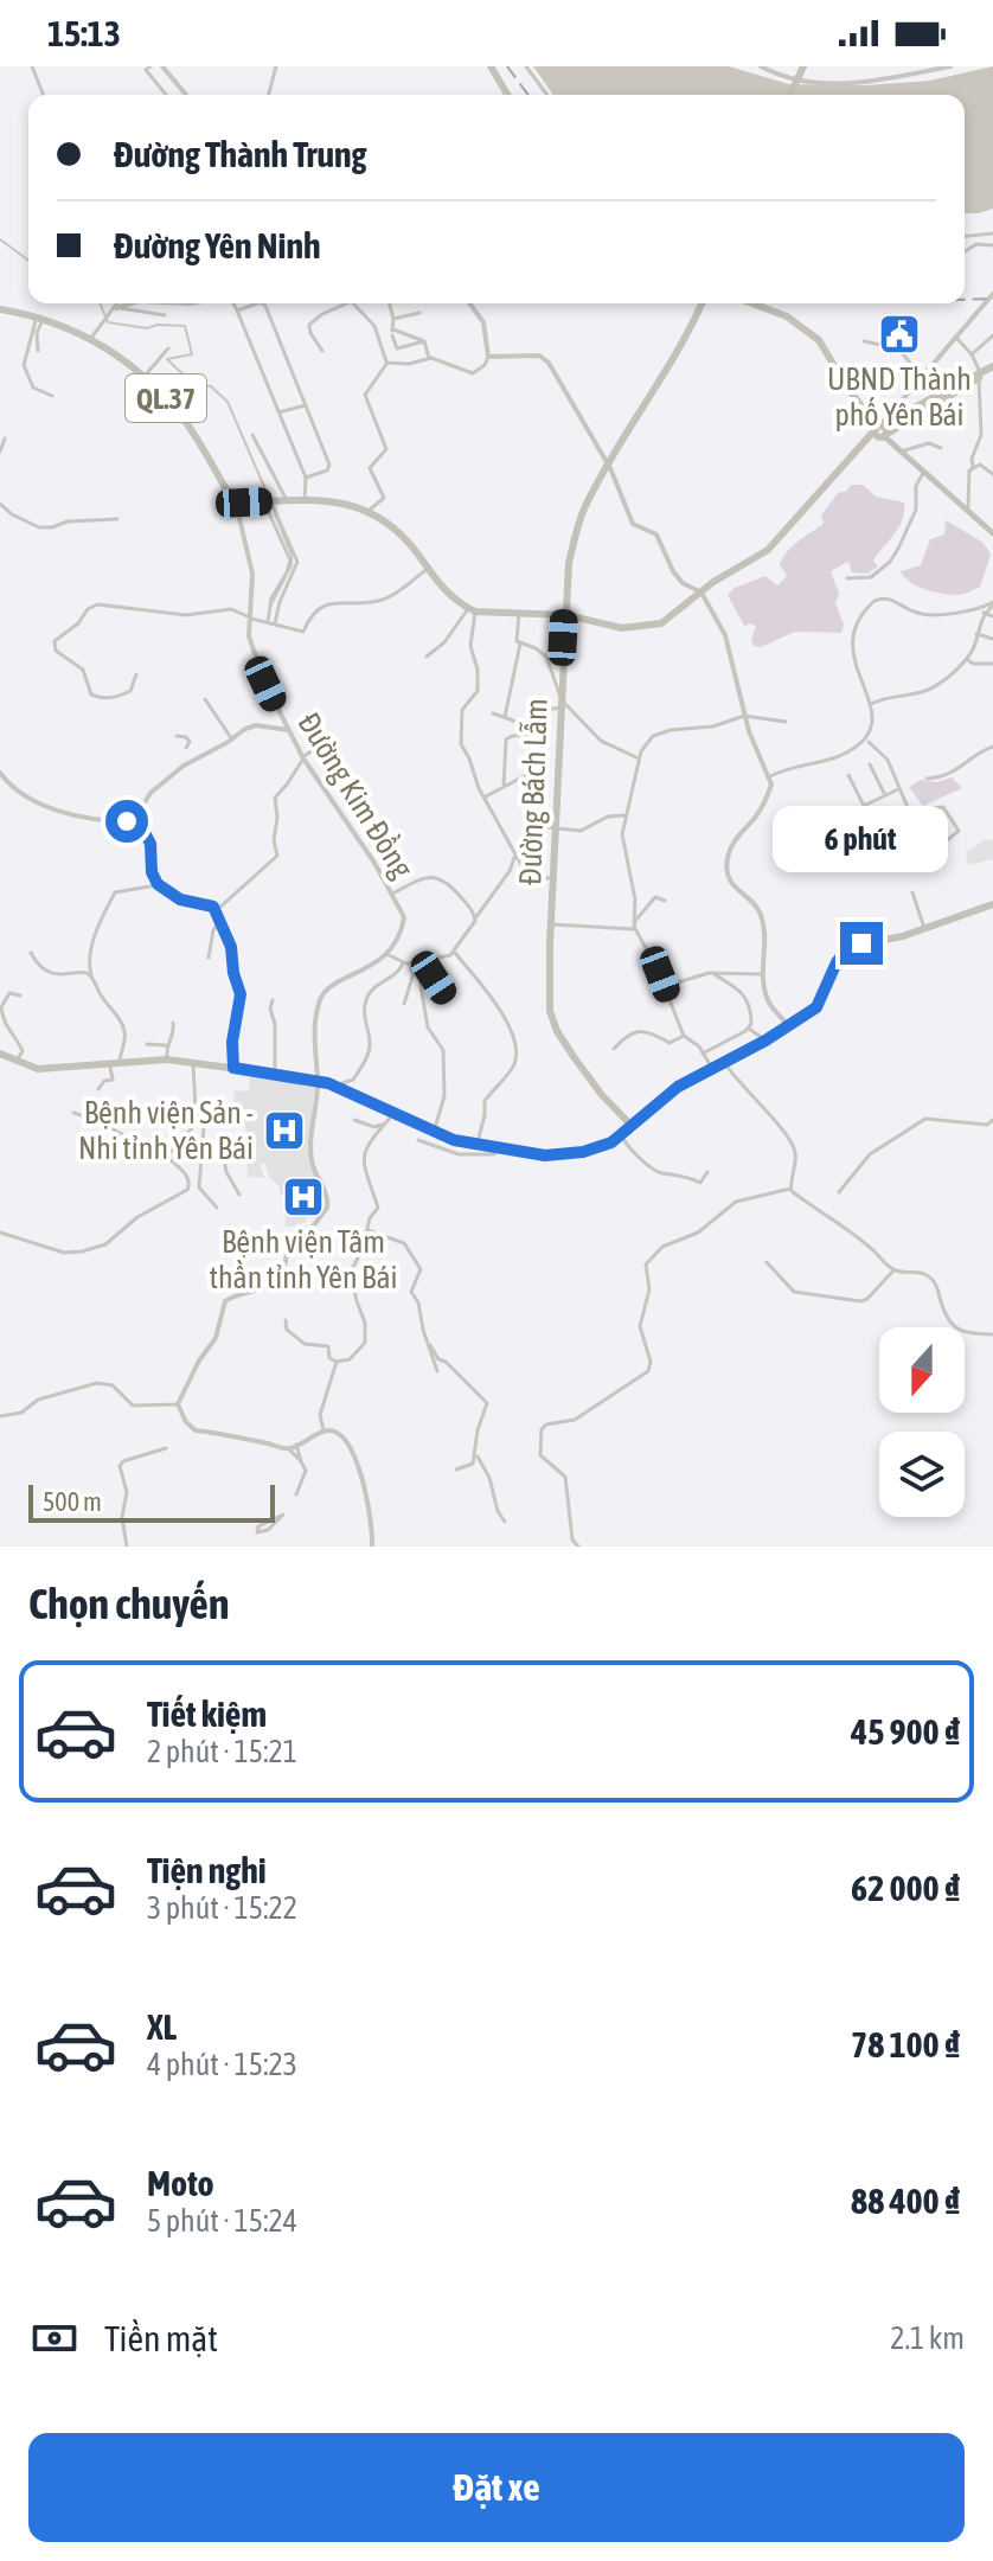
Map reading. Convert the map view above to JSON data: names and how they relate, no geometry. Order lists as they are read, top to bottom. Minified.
{"streets":{"main road":["QL.37","Đường Bách Lẫm"],"street":["Đường Kim Đồng"]},"crossings":[["QL.37","Đường Kim Đồng"]],"places":{"public building":["UBND Thành phố Yên Bái"],"hospital":["Bệnh viện Sản - Nhi tỉnh Yên Bái","Bệnh viện Tâm thần tỉnh Yên Bái"]},"scale_bar":"500 m","north":"bottom","page":{"status":"15:13","banner":["Đường Thành Trung","Đường Yên Ninh"],"bubble":"6 phút","scale":"500 m","heading":"Chọn chuyến","list":[{"name":"Tiết kiệm","note":"2 phút · 15:21","value":"45 900 ₫"},{"name":"Tiện nghi","note":"3 phút · 15:22","value":"62 000 ₫"},{"name":"XL","note":"4 phút · 15:23","value":"78 100 ₫"},{"name":"Moto","note":"5 phút · 15:24","value":"88 400 ₫"}],"pay":["Tiền mặt","2.1 km"],"buttons":"Đặt xe"}}
